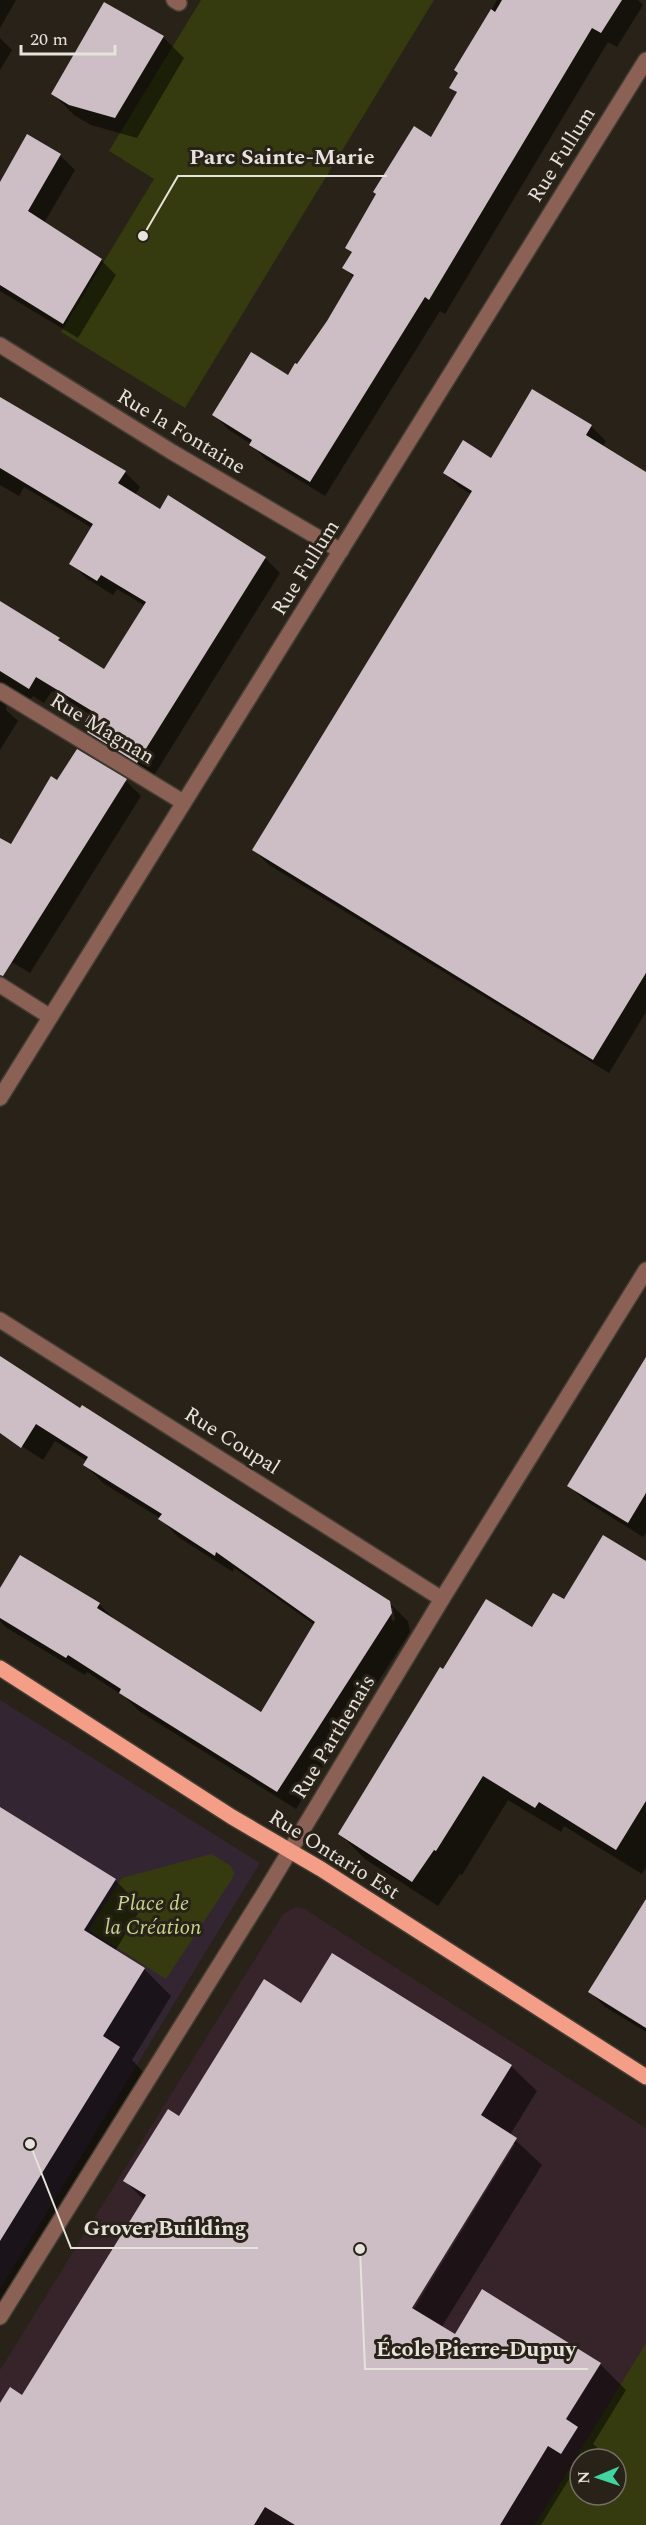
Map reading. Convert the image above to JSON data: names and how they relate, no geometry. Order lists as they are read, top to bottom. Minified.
{"streets":{"main road":["Rue Ontario Est"],"street":["Rue Fullum","Rue la Fontaine","Rue Magnan","Rue Coupal","Rue Parthenais"]},"crossings":[["Rue Fullum","Rue la Fontaine"],["Rue Fullum","Rue Magnan"],["Rue Coupal","Rue Parthenais"],["Rue Parthenais","Rue Ontario Est"]],"parks":["Place de la Création"],"places":["Parc Sainte-Marie","Grover Building","École Pierre-Dupuy"],"scale_bar":"20 m","north":"left"}
